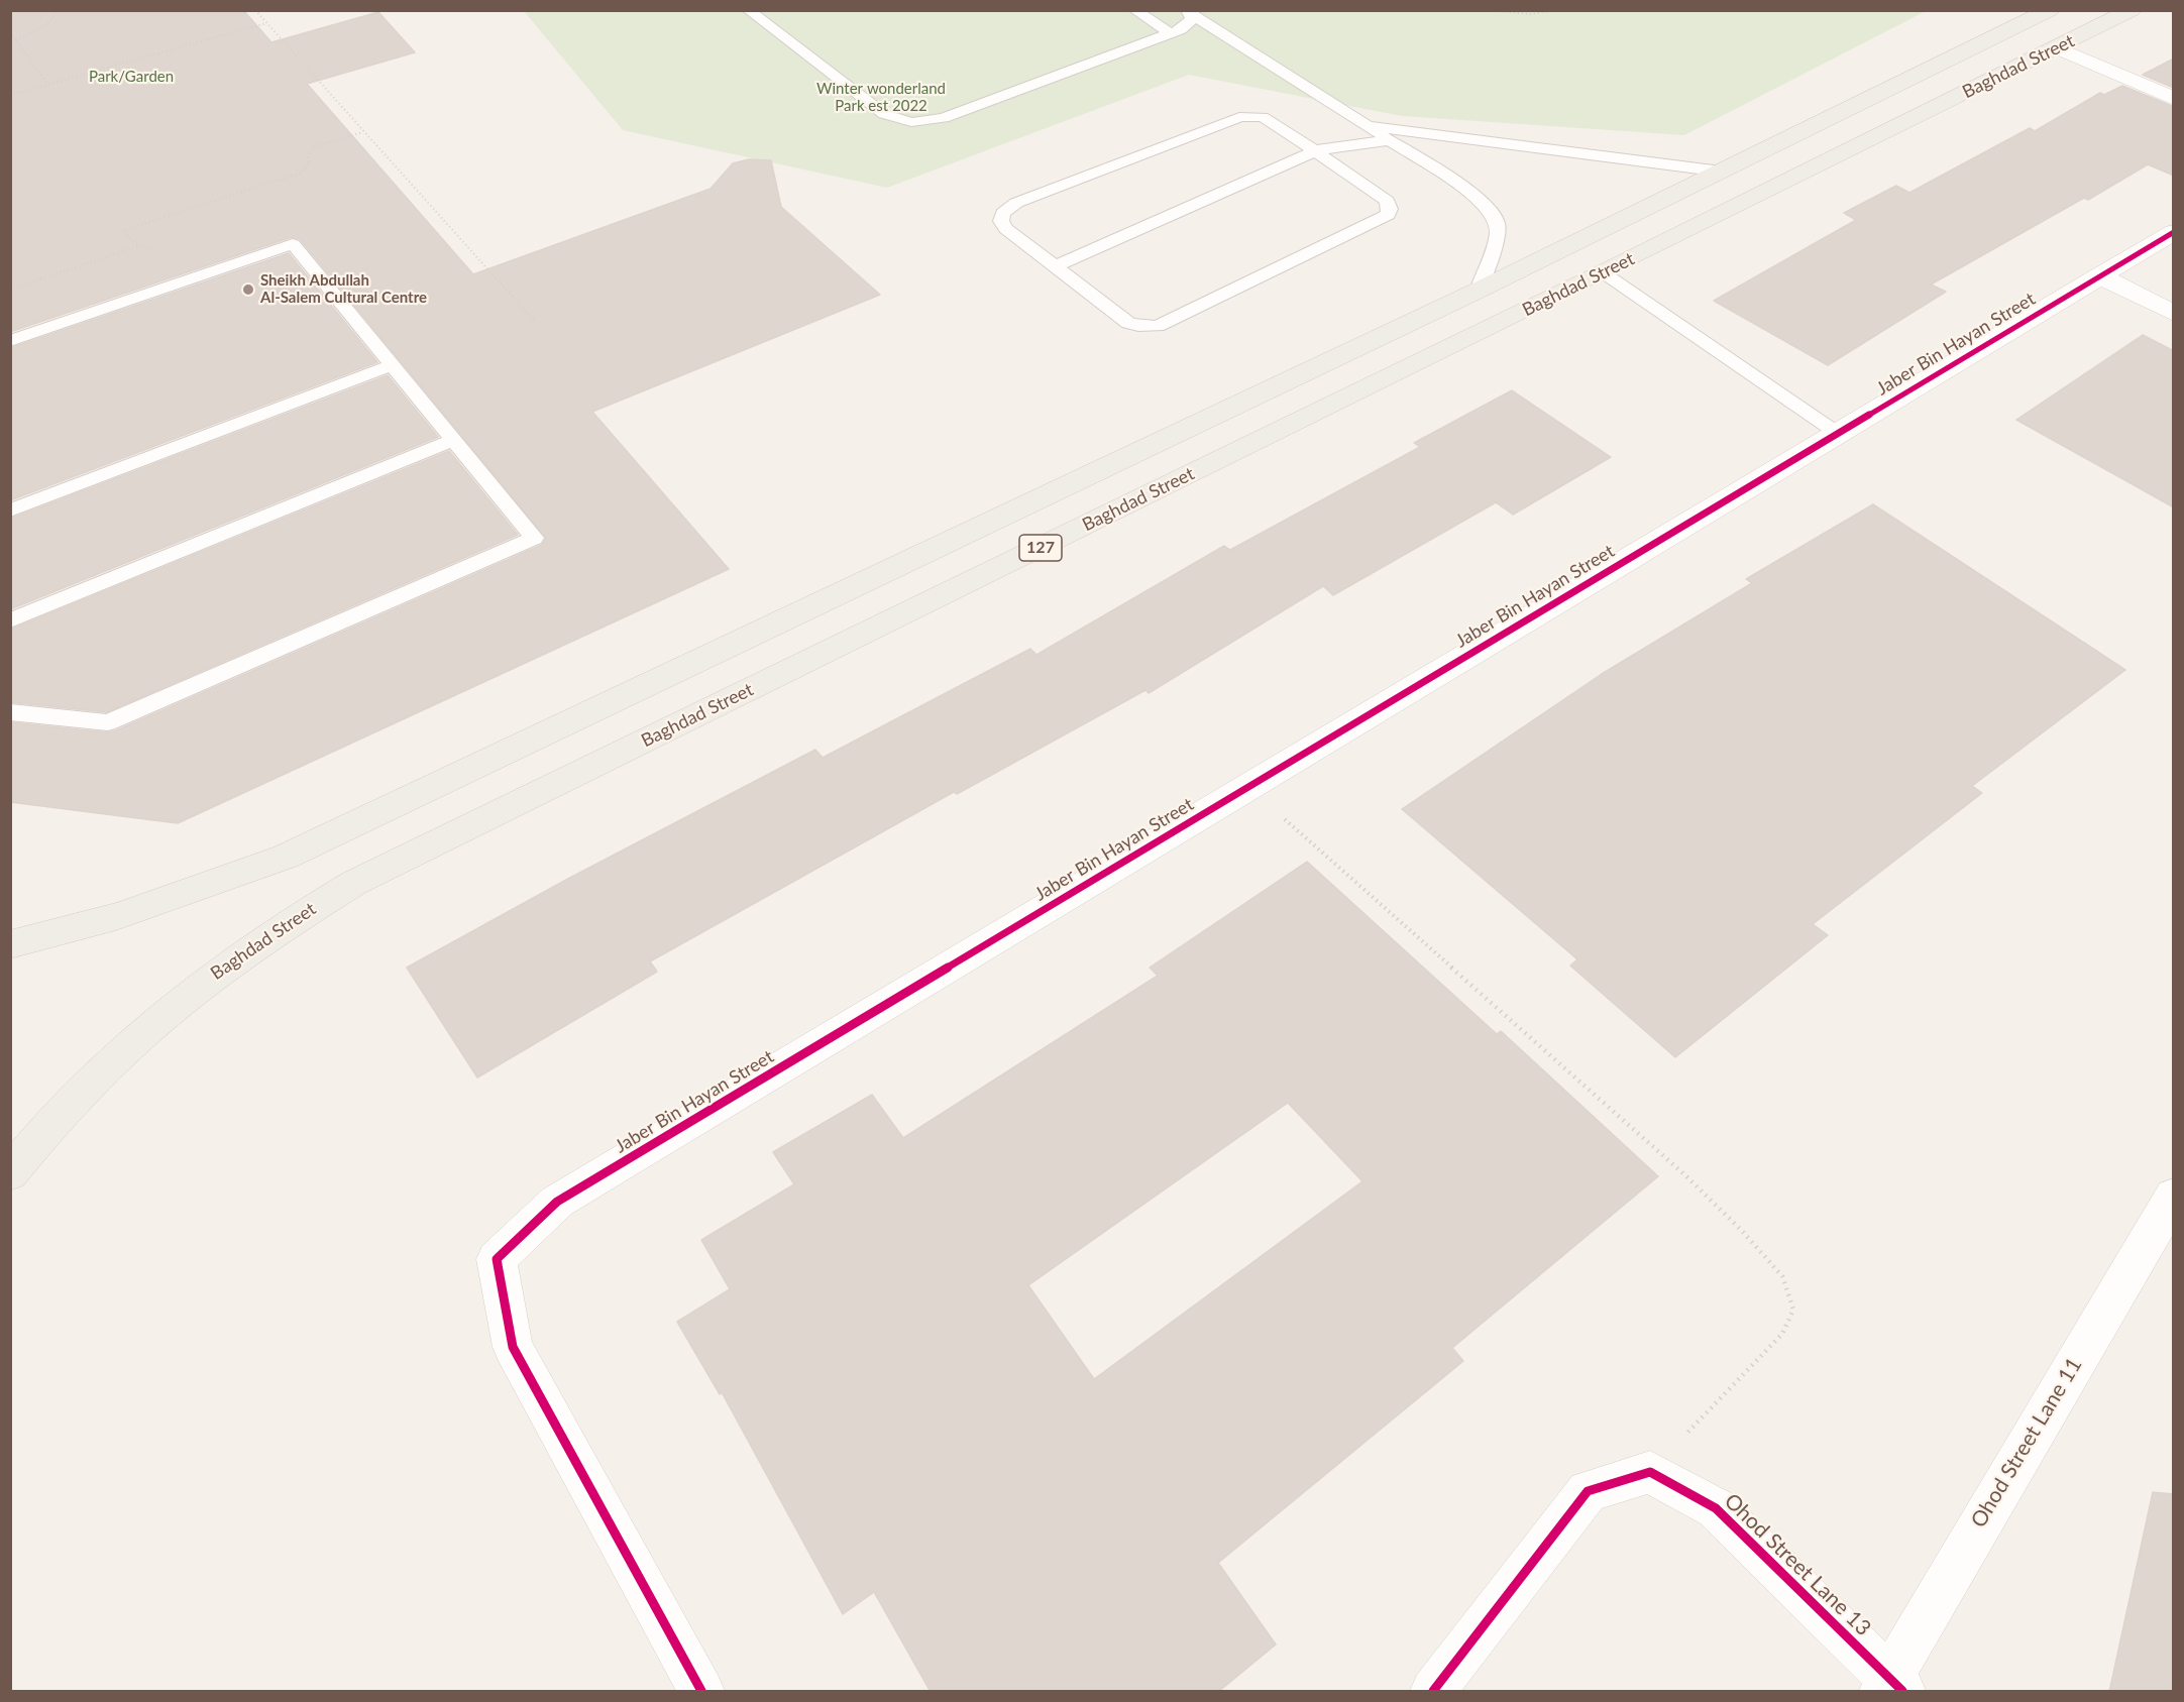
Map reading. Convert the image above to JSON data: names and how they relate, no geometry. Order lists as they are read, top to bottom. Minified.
{"streets":{"main road":["Baghdad Street","127"],"street":["Jaber Bin Hayan Street","Ohod Street Lane 11","Ohod Street Lane 13"]},"crossings":[["Ohod Street Lane 11","Ohod Street Lane 13"]],"parks":["Park/Garden","Winter wonderland Park est 2022"],"places":["Sheikh Abdullah Al-Salem Cultural Centre"]}
